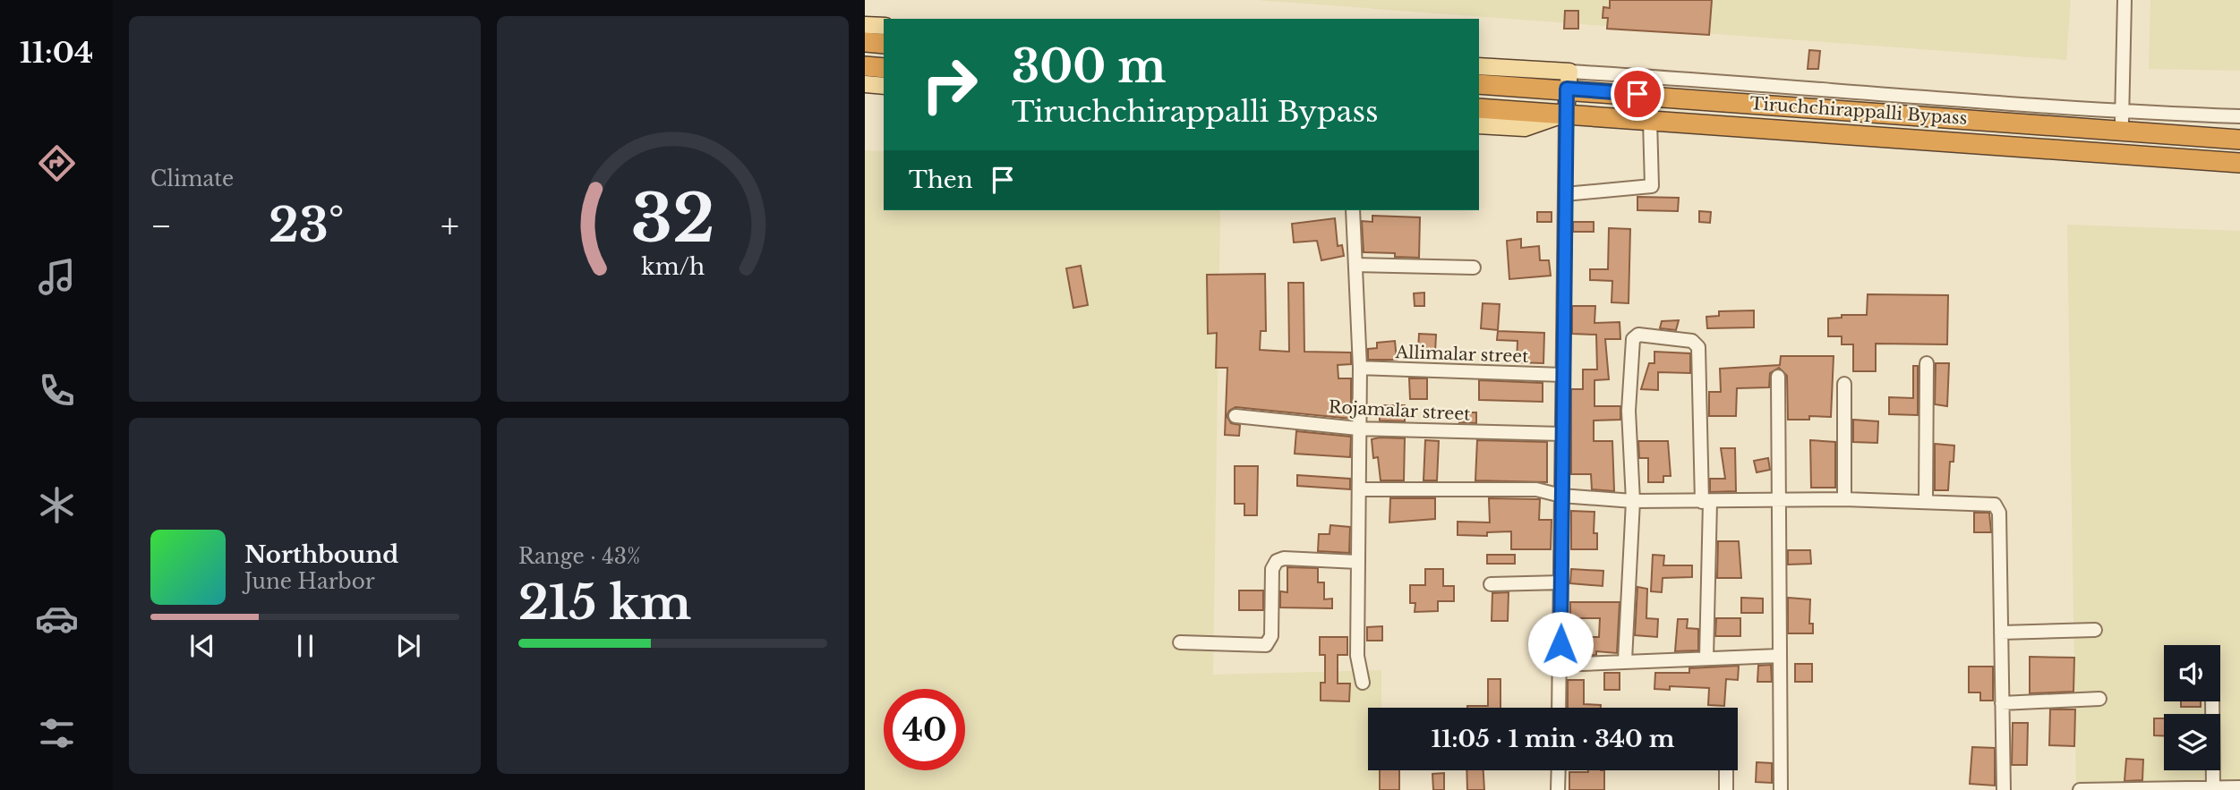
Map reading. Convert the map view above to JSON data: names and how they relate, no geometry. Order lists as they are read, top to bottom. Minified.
{"streets":{"highway":["Tiruchchirappalli Bypass"],"street":["Allimalar street","Rojamalar street"]},"page":{"tabs":"11:04","tile":["Climate",["Range · 43%","215 km"]],"turn":["300 m","Tiruchchirappalli Bypass"],"then":"Then","heat":["−","23°","+"],"song":["Northbound","June Harbor"],"limit":"40","trip":"11:05 · 1 min · 340 m","gauge":["32","km/h"]}}
